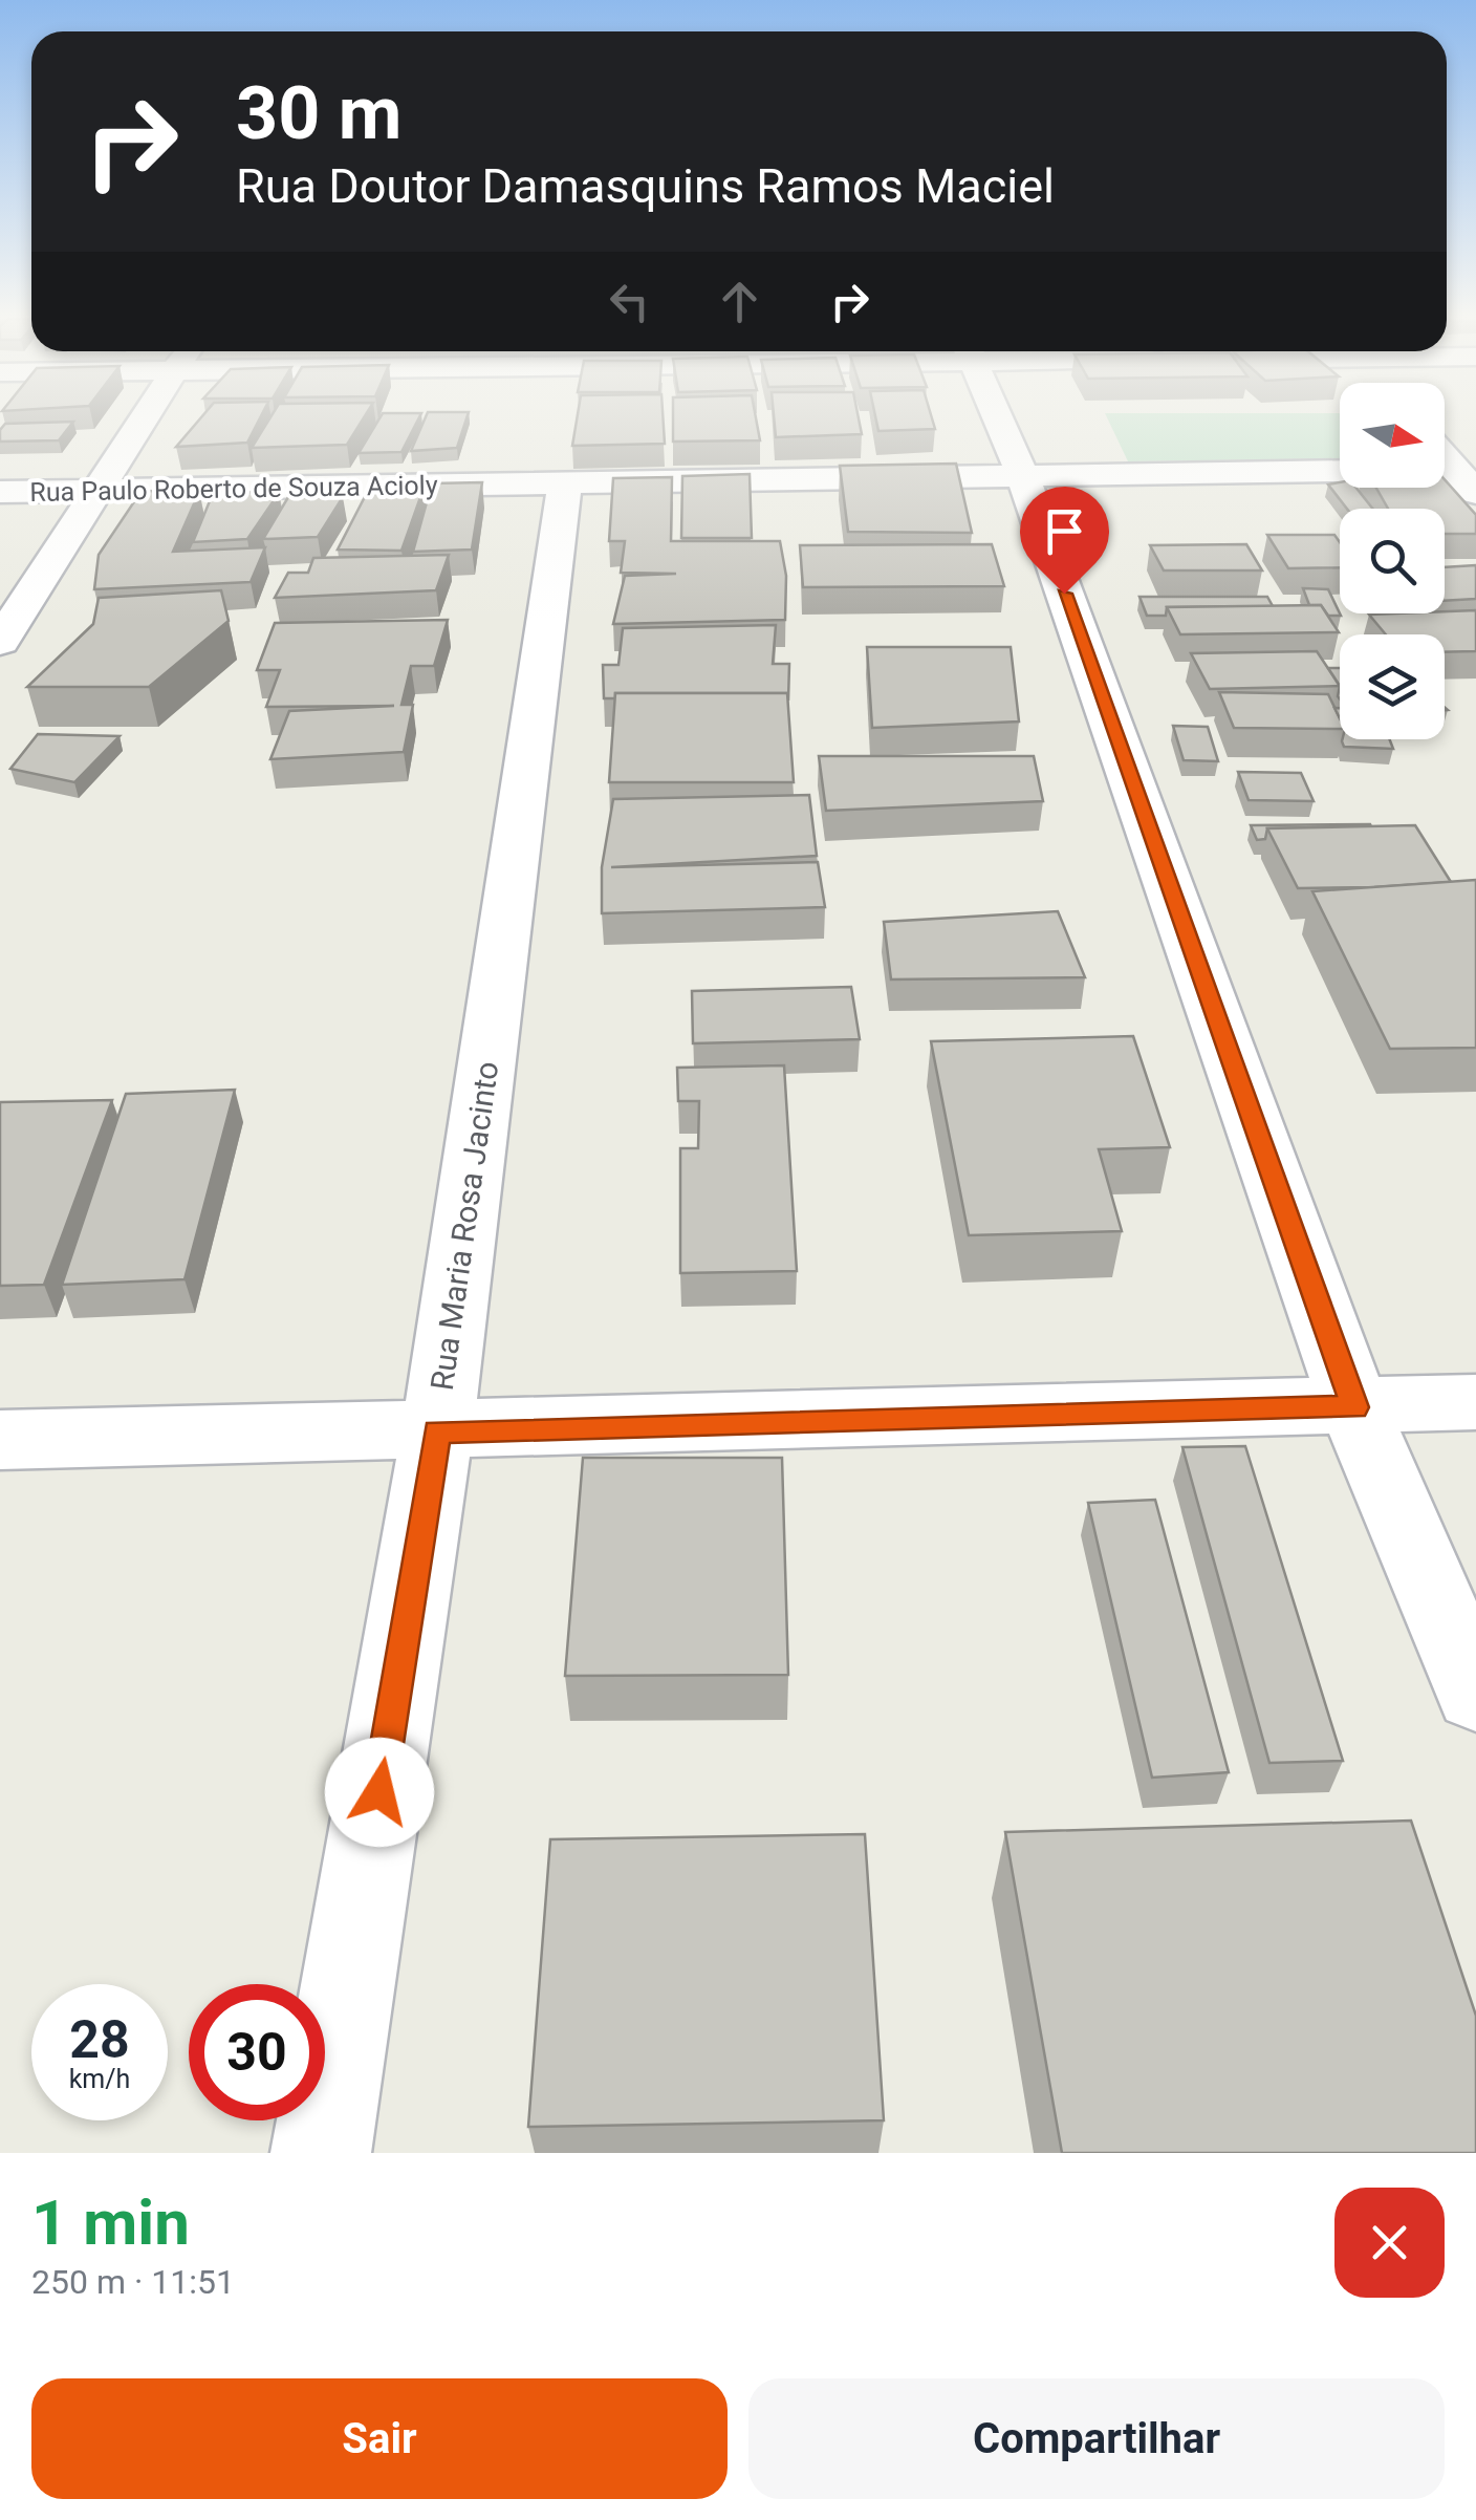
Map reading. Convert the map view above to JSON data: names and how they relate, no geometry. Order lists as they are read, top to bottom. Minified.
{"streets":{"street":["Rua Paulo Roberto de Souza Acioly","Rua Maria Rosa Jacinto"]},"crossings":[["Rua Paulo Roberto de Souza Acioly","Rua Maria Rosa Jacinto"]],"north":"right","page":{"turn":["30 m","Rua Doutor Damasquins Ramos Maciel"],"speed":"28 km/h","limit":"30","heading":["1 min","250 m · 11:51"],"buttons":["Sair","Compartilhar"]}}
